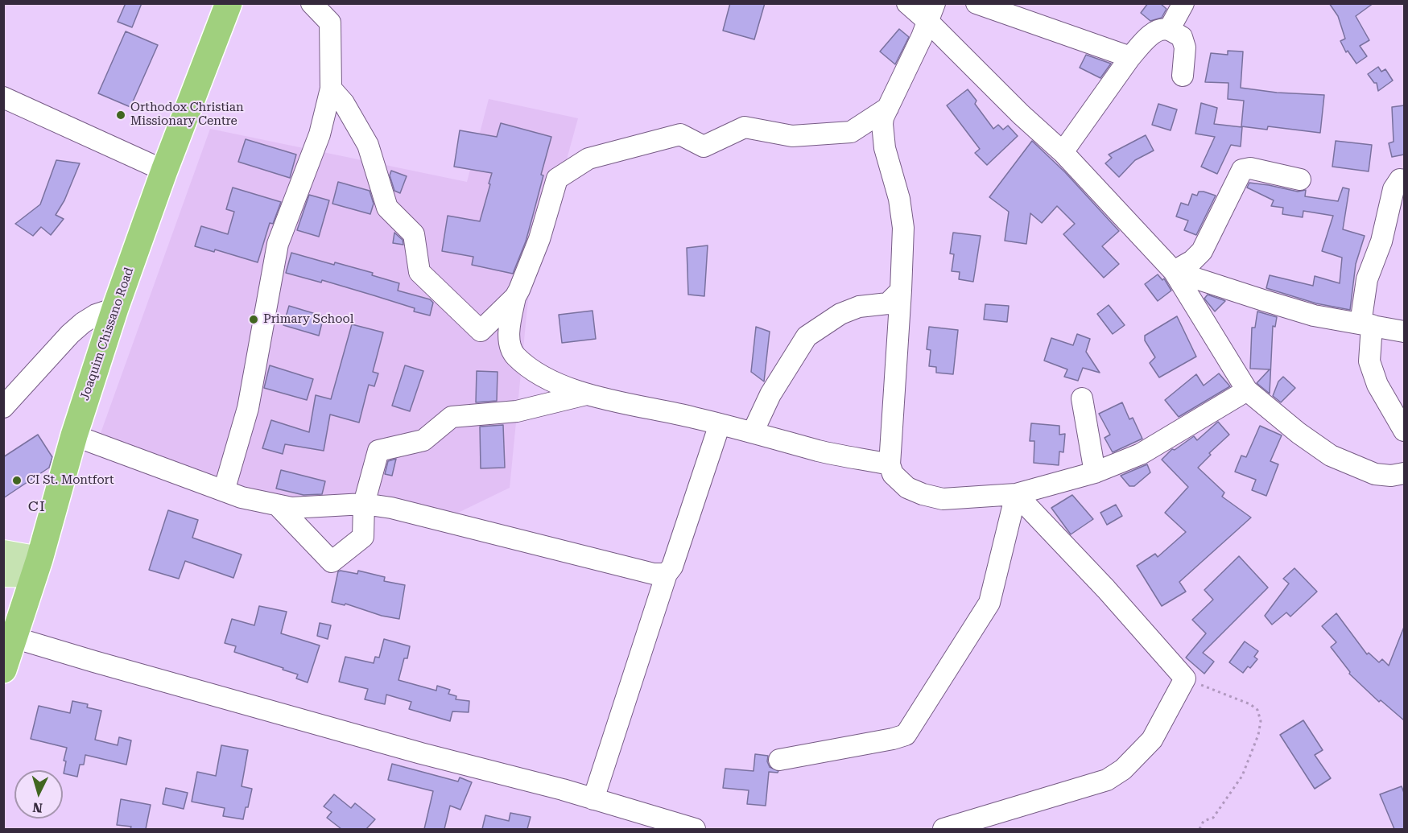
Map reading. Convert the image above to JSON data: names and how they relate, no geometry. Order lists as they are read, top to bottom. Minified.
{"streets":{"highway":["Joaquim Chissano Road"]},"districts":["CI"],"places":["Orthodox Christian Missionary Centre","Primary School","CI St. Montfort"],"north":"bottom"}
